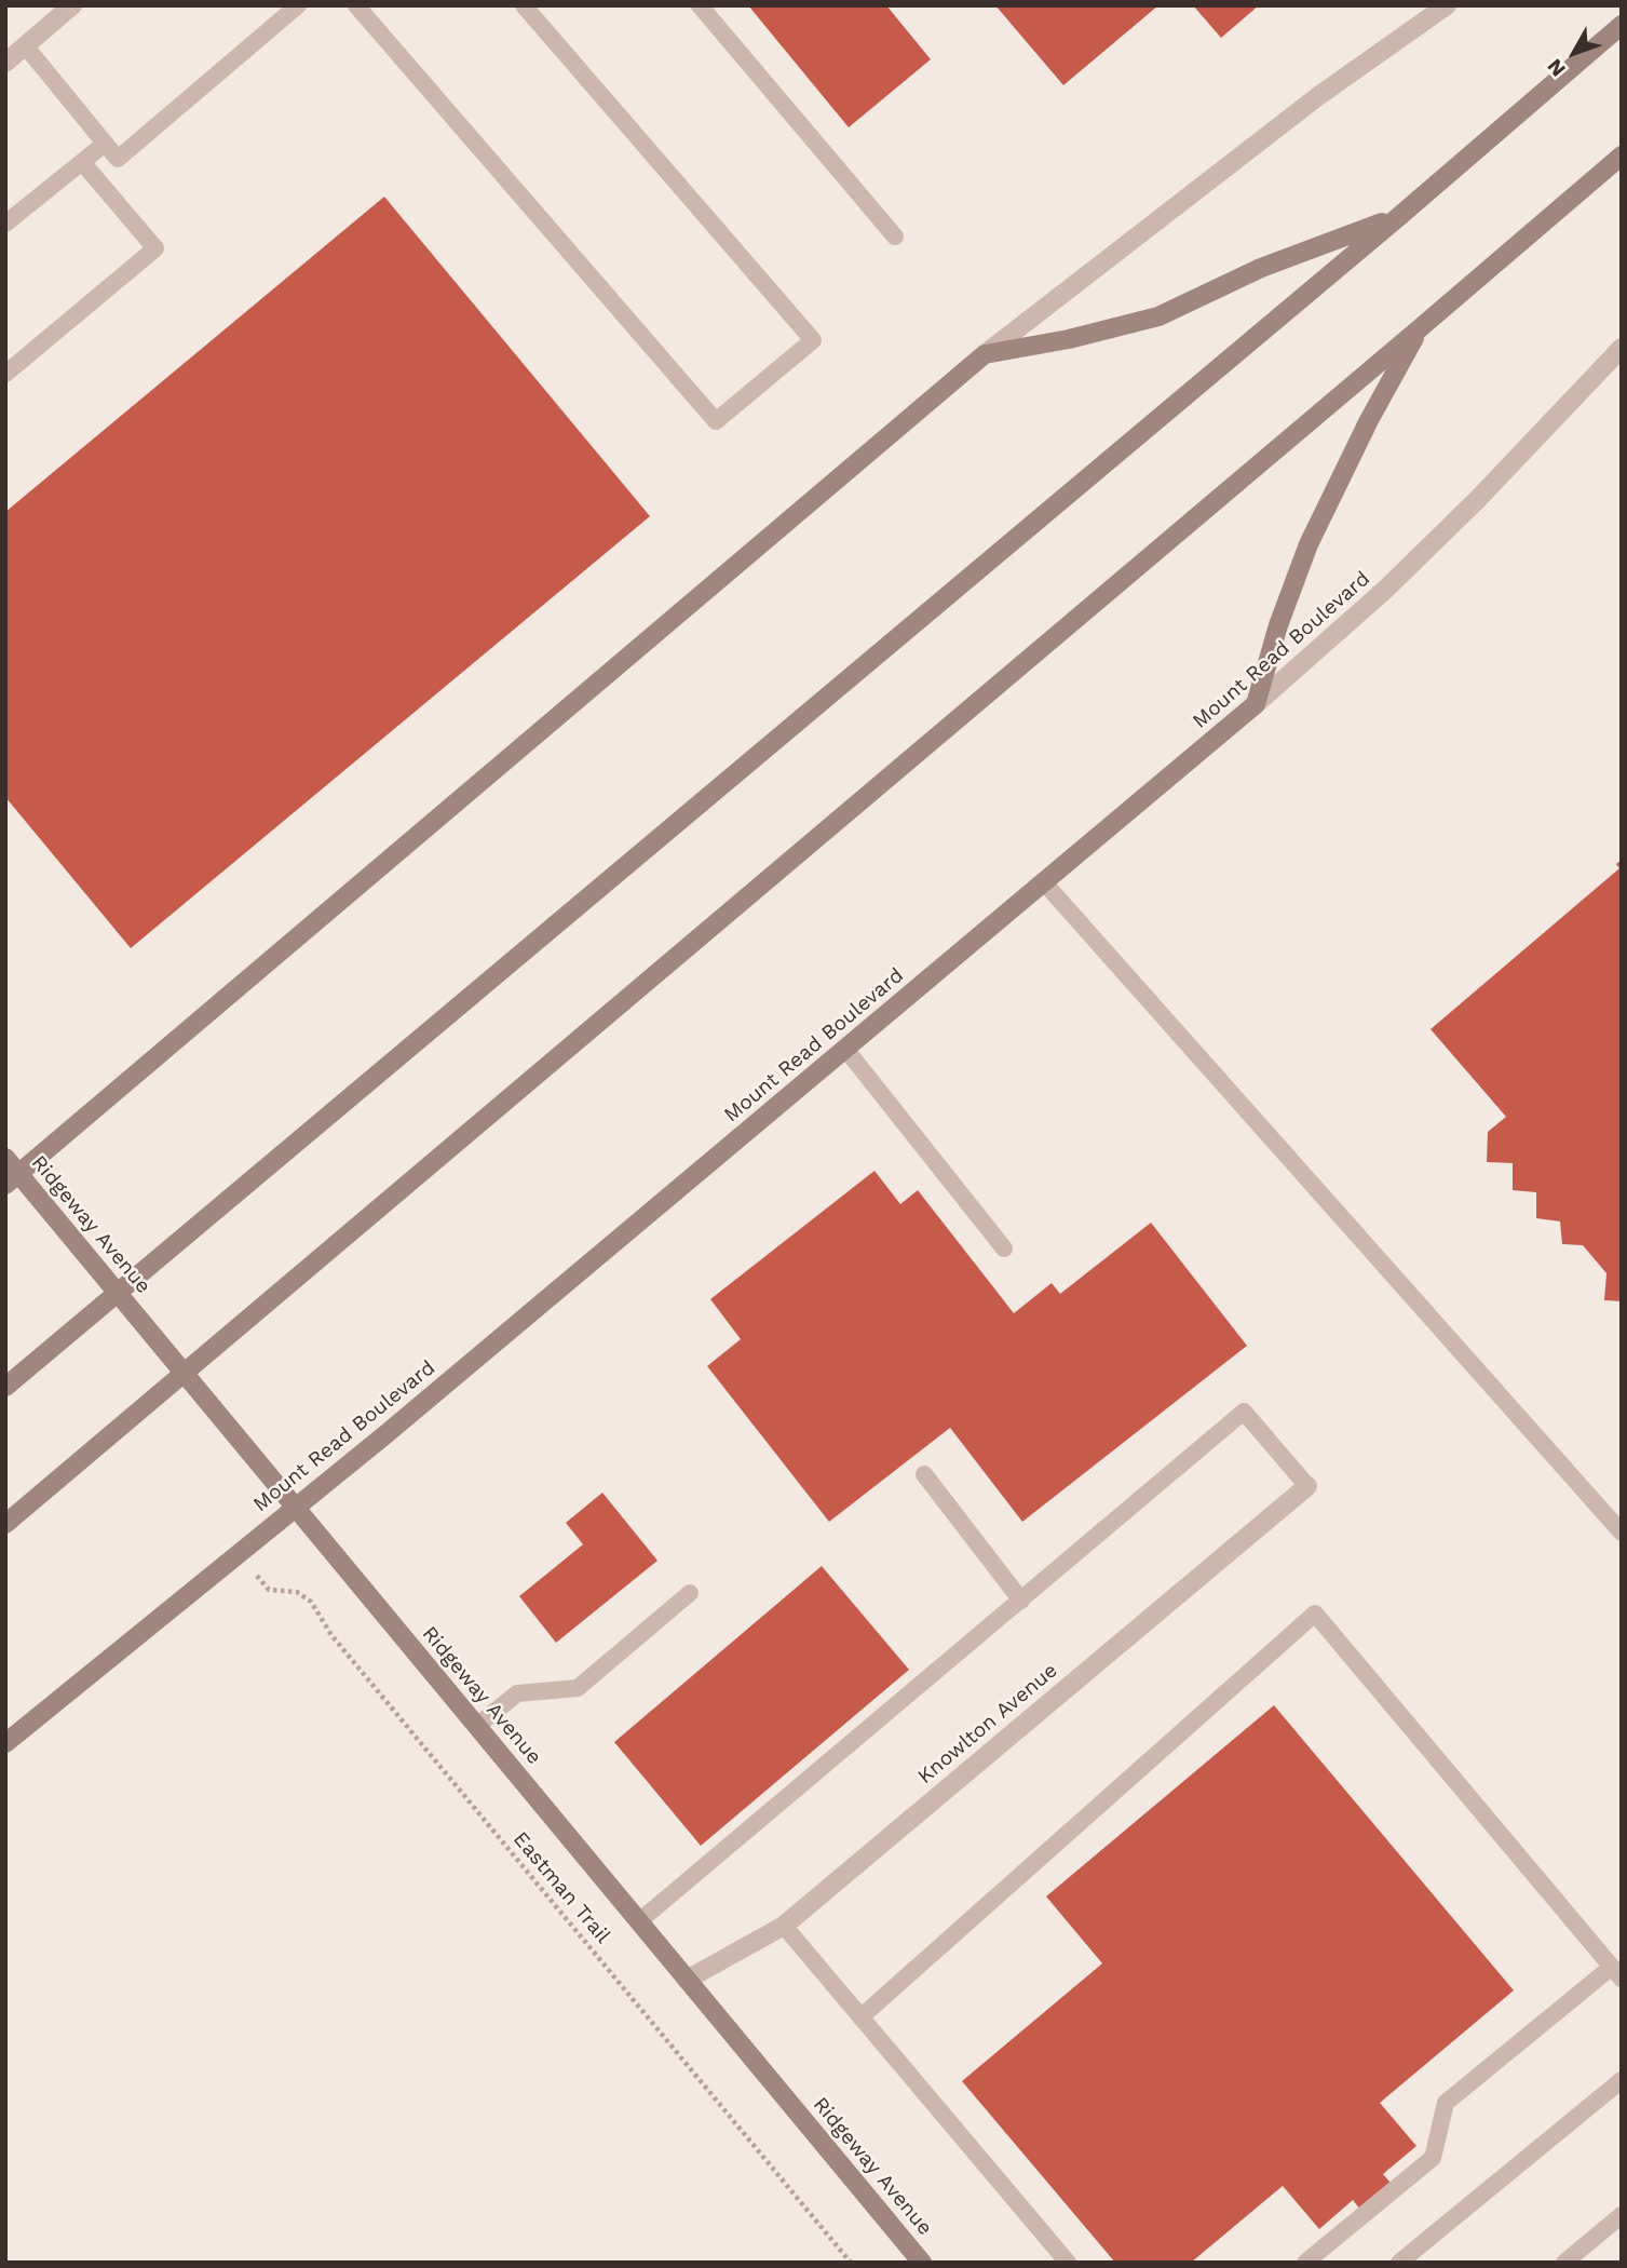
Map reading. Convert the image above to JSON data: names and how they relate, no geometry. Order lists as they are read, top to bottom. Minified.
{"streets":{"main road":["Mount Read Boulevard","Ridgeway Avenue"],"street":["Knowlton Avenue"],"path":["Eastman Trail"]},"crossings":[["Mount Read Boulevard","Ridgeway Avenue"],["Mount Read Boulevard","Eastman Trail"],["Ridgeway Avenue","Knowlton Avenue"]],"north":"bottom left"}
